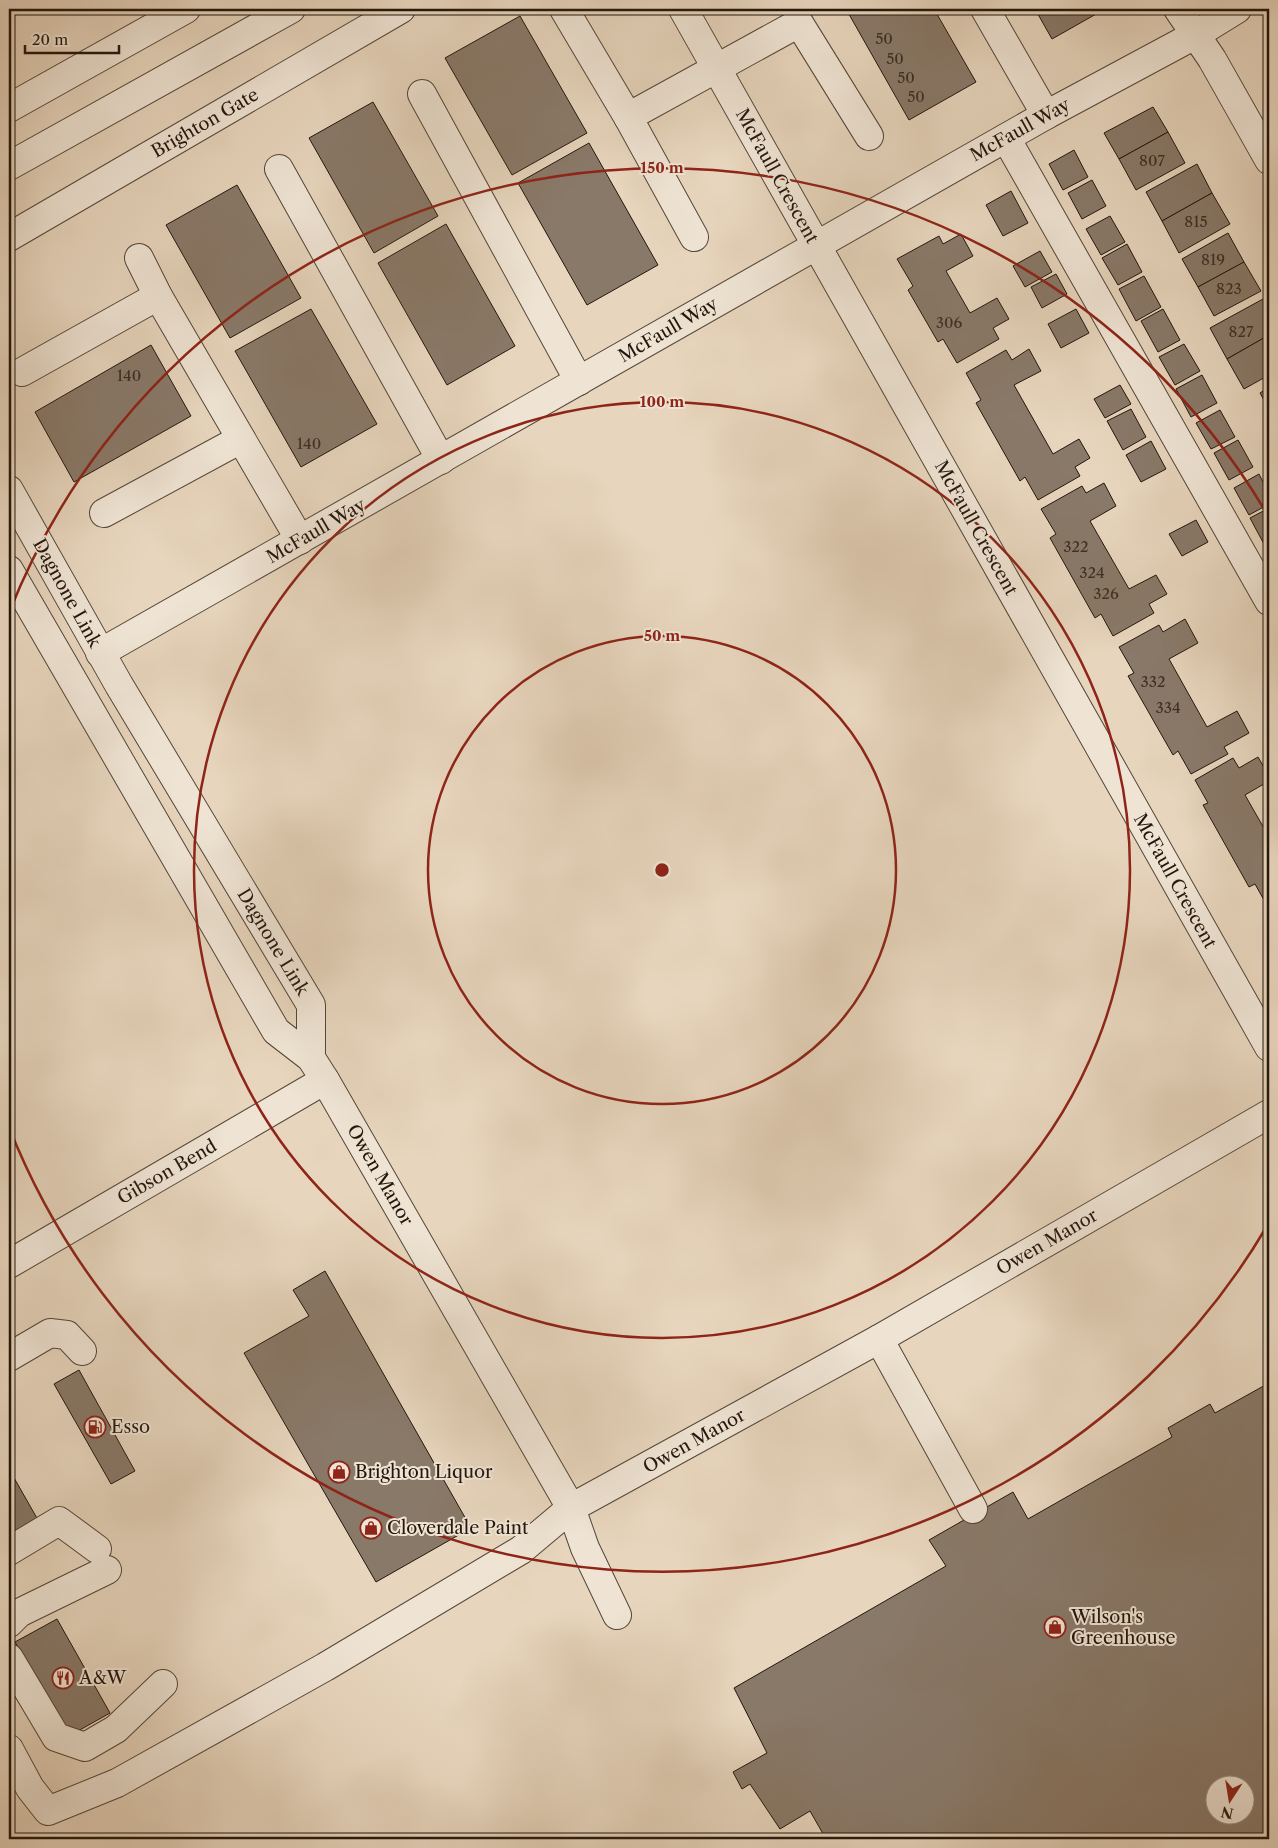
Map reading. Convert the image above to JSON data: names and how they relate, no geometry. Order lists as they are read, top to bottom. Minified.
{"streets":{"street":["Brighton Gate","McFaull Way","McFaull Crescent","Dagnone Link","Gibson Bend","Owen Manor"]},"crossings":[["McFaull Way","McFaull Crescent"],["McFaull Way","Dagnone Link"],["Dagnone Link","Owen Manor"],["Gibson Bend","Owen Manor"]],"places":{"fuel station":["Esso"],"shop":["Brighton Liquor","Cloverdale Paint","Wilson's Greenhouse"],"restaurant":["A&W"]},"house_numbers":["50","50","50","50","807","815","819","823","306","827","140","140","322","324","326","332","334"],"scale_bar":"20 m","north":"bottom","rings":["150 m","100 m","50 m"]}
